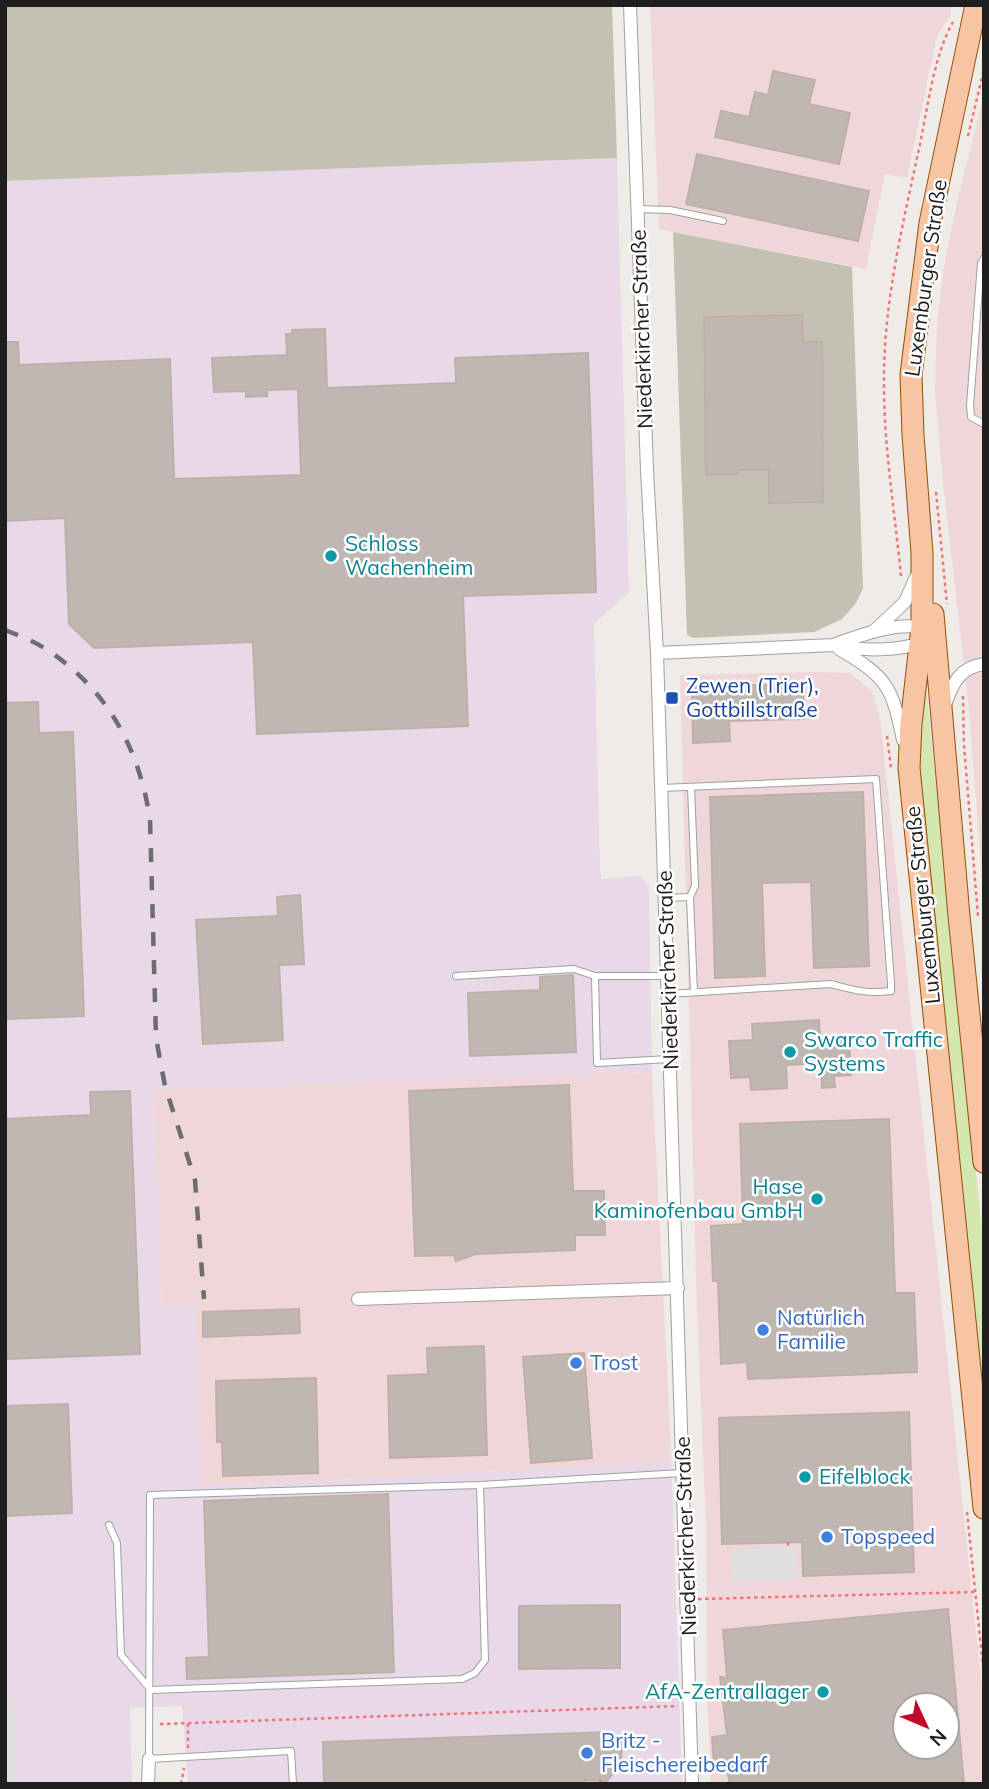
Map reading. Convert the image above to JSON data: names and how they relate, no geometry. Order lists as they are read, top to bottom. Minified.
{"streets":{"main road":["Luxemburger Straße"],"street":["Niederkircher Straße"]},"places":{"other":["Schloss Wachenheim","Swarco Traffic Systems","Hase Kaminofenbau GmbH","Natürlich Familie","Trost","Eifelblock","Topspeed","AfA-Zentrallager","Britz - Fleischereibedarf"],"transit":["Zewen (Trier), Gottbillstraße"]},"north":"bottom right"}
